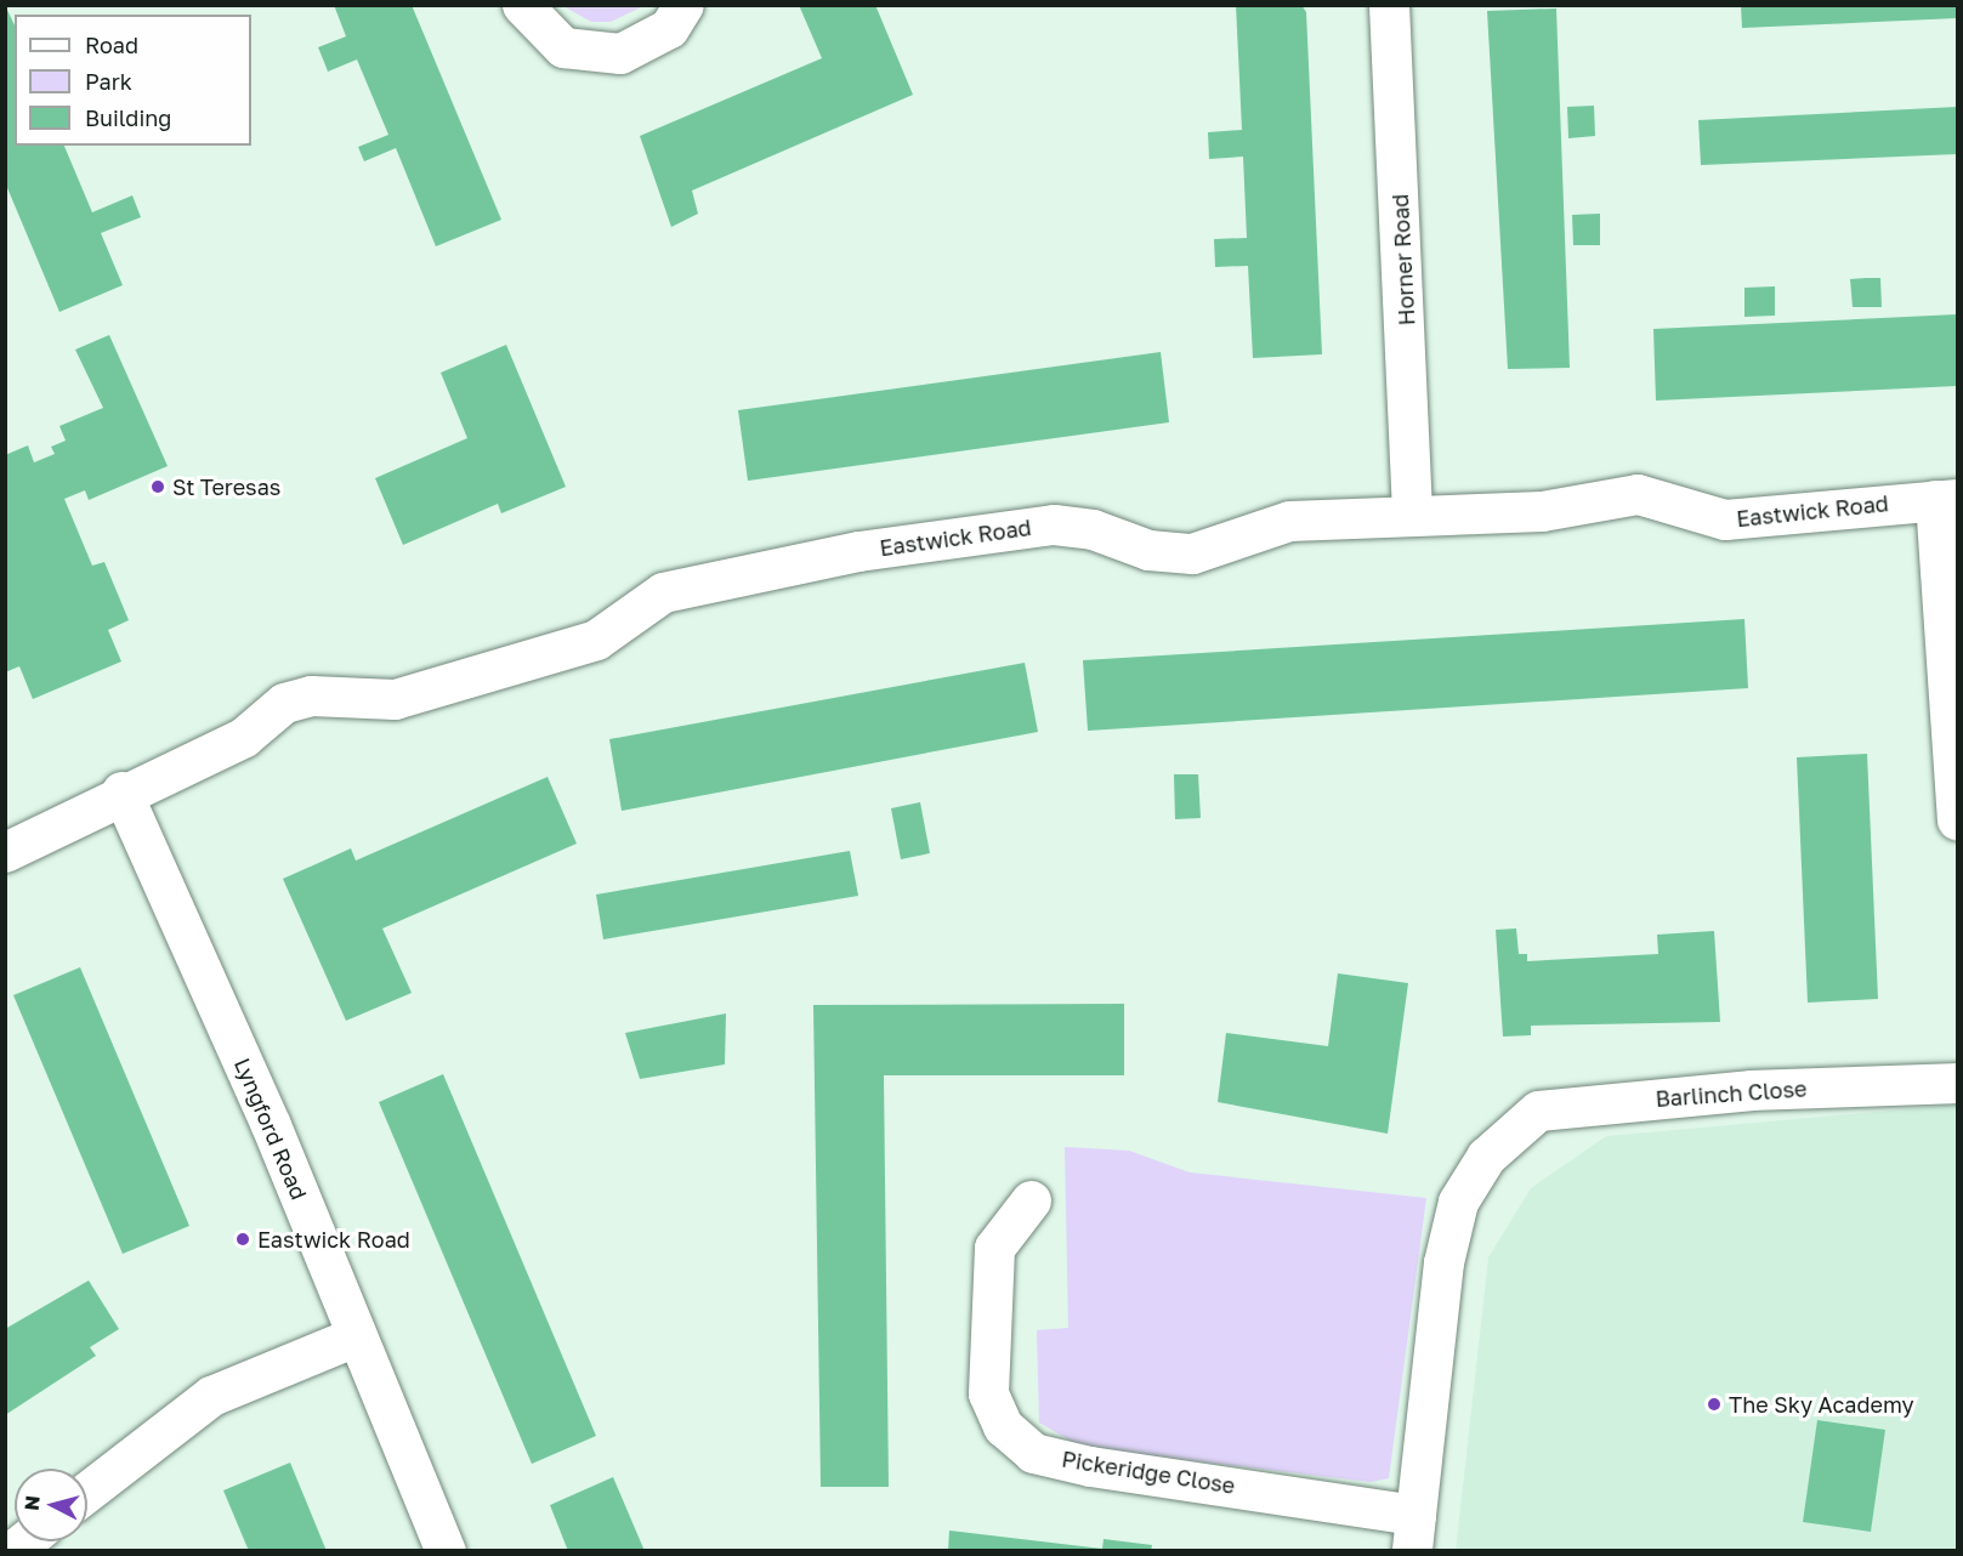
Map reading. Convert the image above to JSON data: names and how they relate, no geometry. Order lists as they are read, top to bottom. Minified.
{"streets":{"street":["Horner Road","Eastwick Road","Barlinch Close","Lyngford Road","Pickeridge Close"]},"crossings":[["Horner Road","Eastwick Road"],["Eastwick Road","Lyngford Road"],["Barlinch Close","Pickeridge Close"]],"places":["St Teresas","Eastwick Road","The Sky Academy"],"legend":["Road","Park","Building"],"north":"left"}
